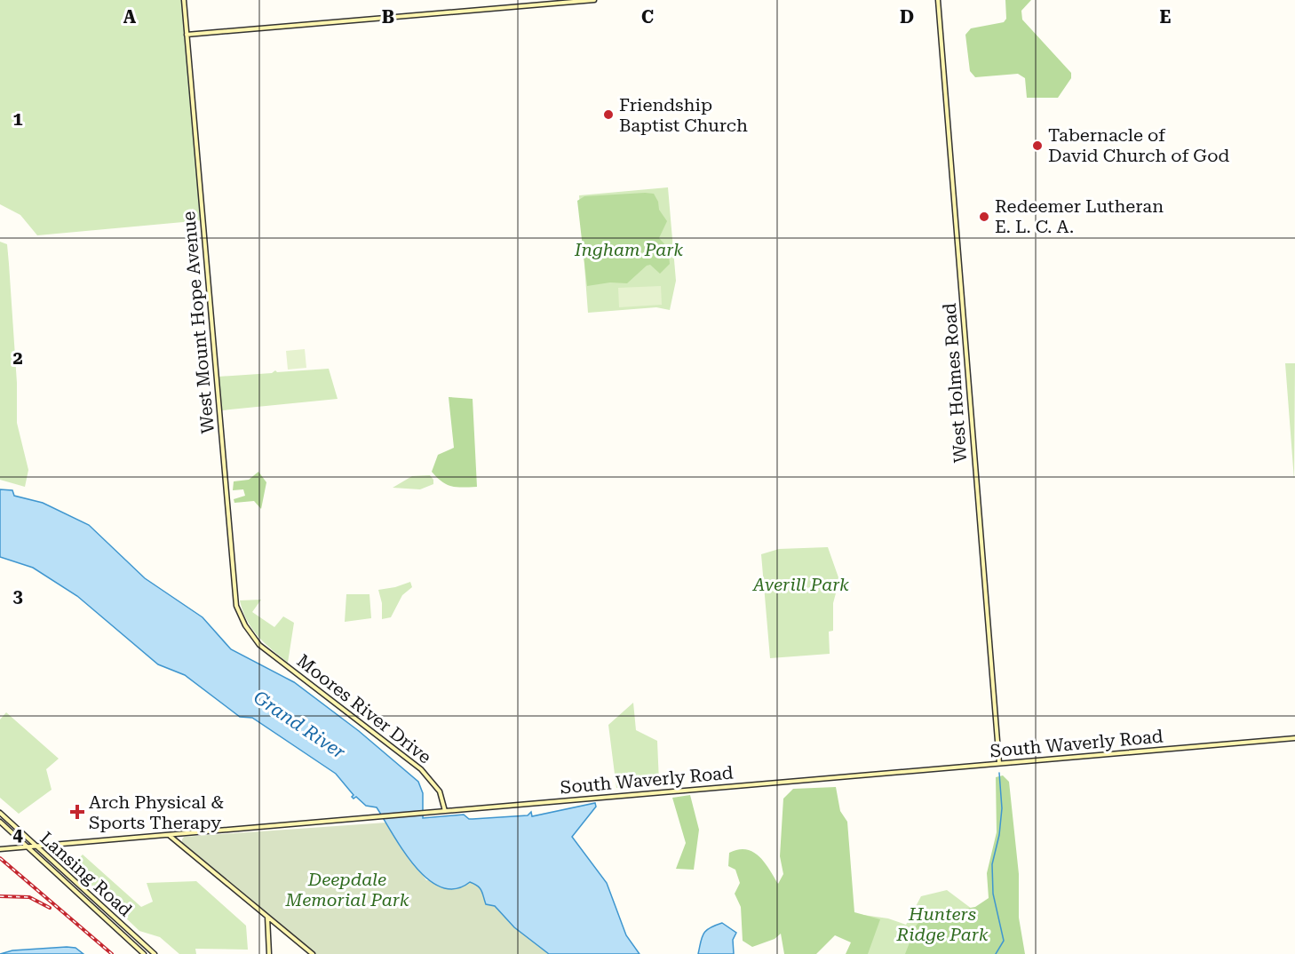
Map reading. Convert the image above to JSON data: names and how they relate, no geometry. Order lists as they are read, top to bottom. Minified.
{"streets":{"street":["West Mount Hope Avenue","West Holmes Road","Moores River Drive","South Waverly Road","Lansing Road"]},"crossings":[["West Mount Hope Avenue","Moores River Drive"],["West Holmes Road","South Waverly Road"],["Moores River Drive","South Waverly Road"],["South Waverly Road","Lansing Road"]],"water":["Grand River"],"parks":["Ingham Park","Averill Park","Deepdale Memorial Park","Hunters Ridge Park"],"places":{"other":["Friendship Baptist Church","Tabernacle of David Church of God","Redeemer Lutheran E. L. C. A."],"health":["Arch Physical & Sports Therapy"]},"grid":{"columns":["A","B","C","D","E"],"rows":["1","2","3","4"]}}
